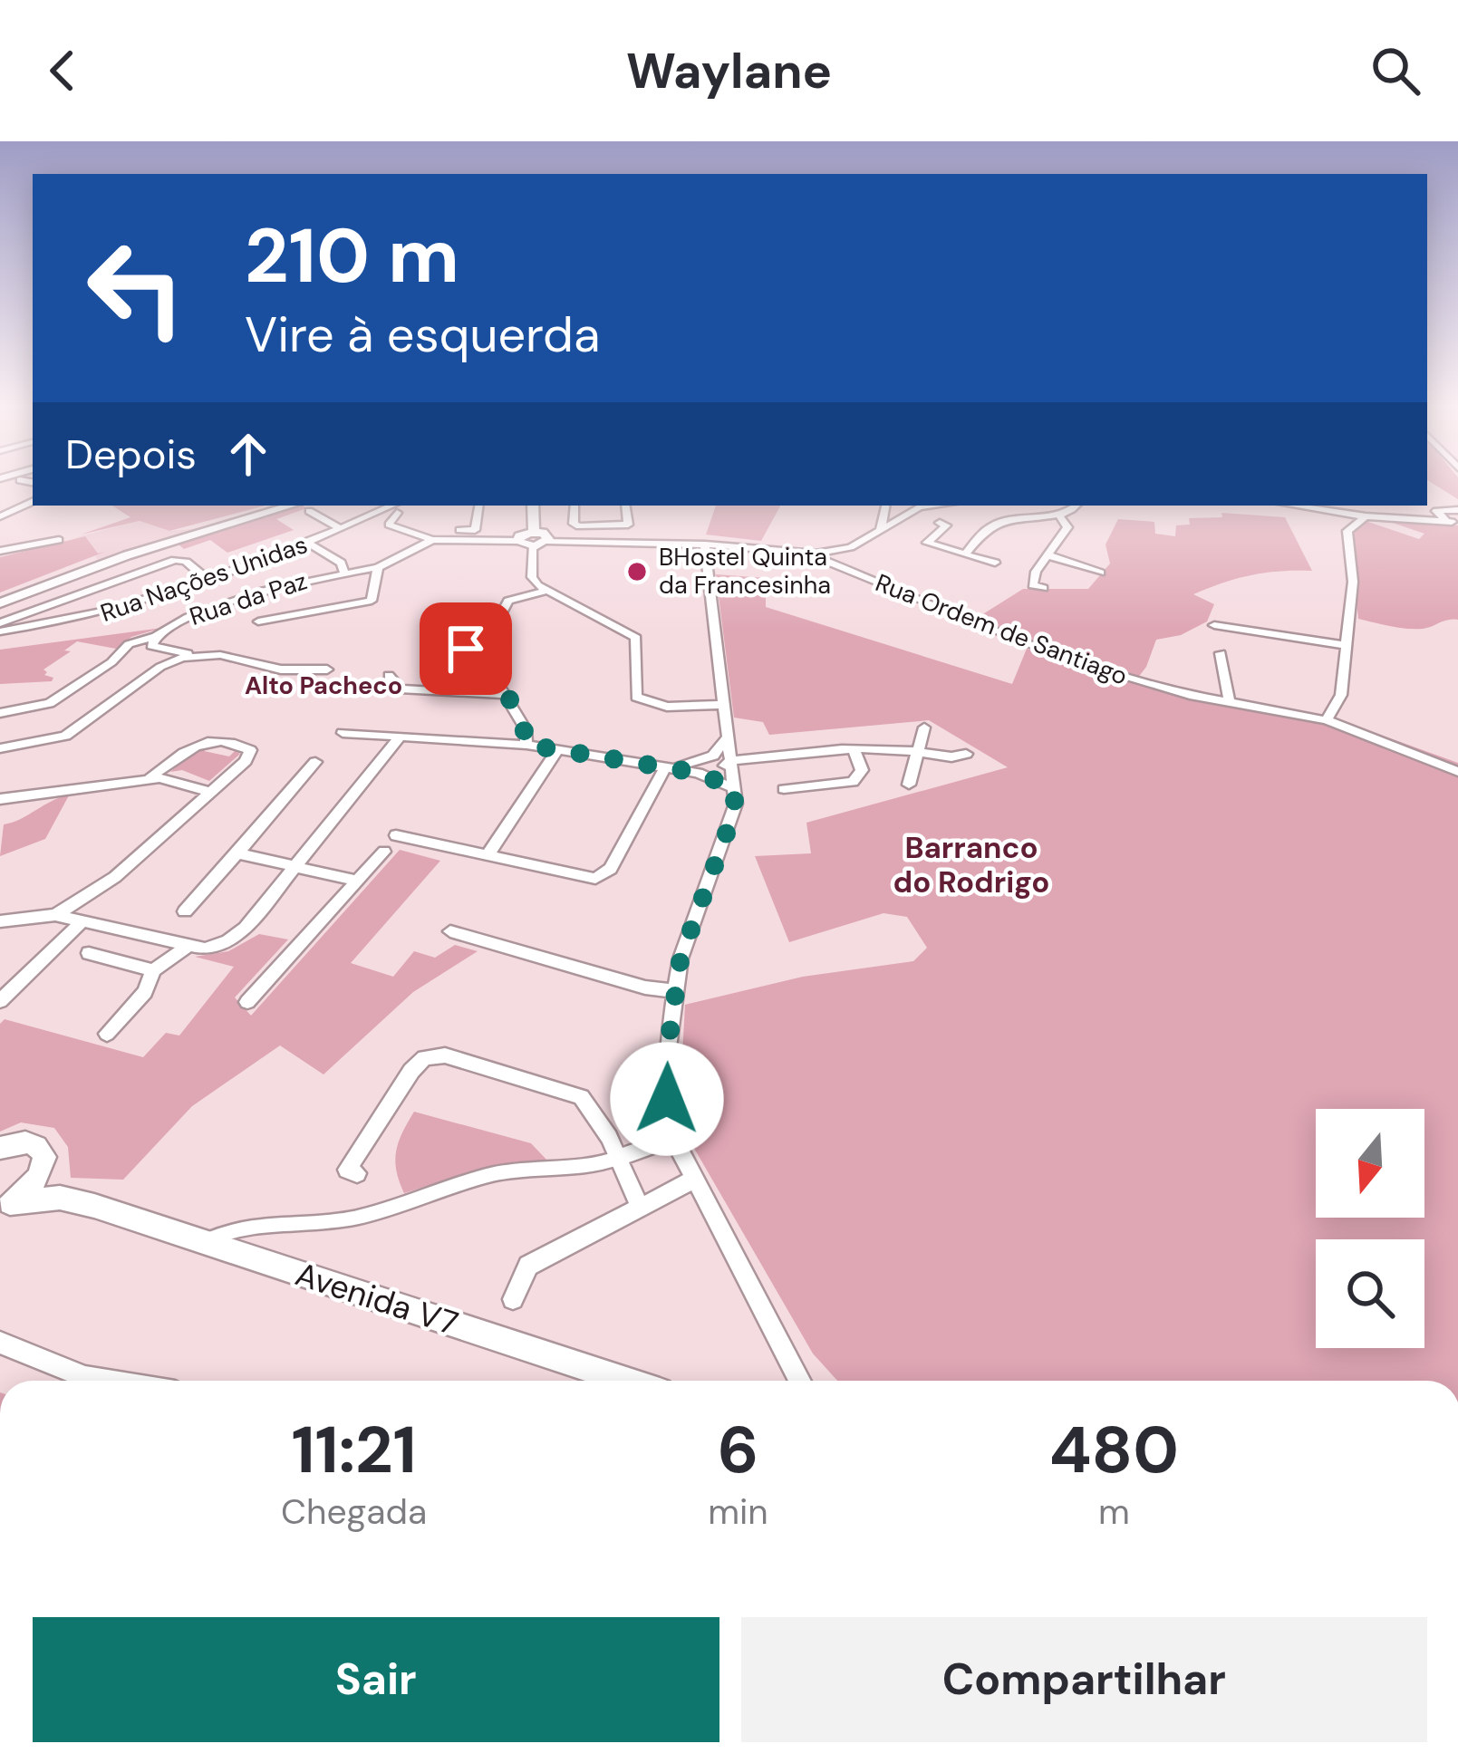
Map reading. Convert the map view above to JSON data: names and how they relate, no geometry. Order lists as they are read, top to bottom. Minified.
{"streets":{"street":["Rua Nações Unidas","Rua da Paz","Rua Ordem de Santiago","Avenida V7"]},"districts":["Alto Pacheco","Barranco do Rodrigo"],"places":["BHostel Quinta da Francesinha"],"north":"bottom","page":{"header":"Waylane","turn":["210 m","Vire à esquerda"],"then":"Depois","eta":["11:21","Chegada","6","min","480","m"],"buttons":["Sair","Compartilhar"]}}
